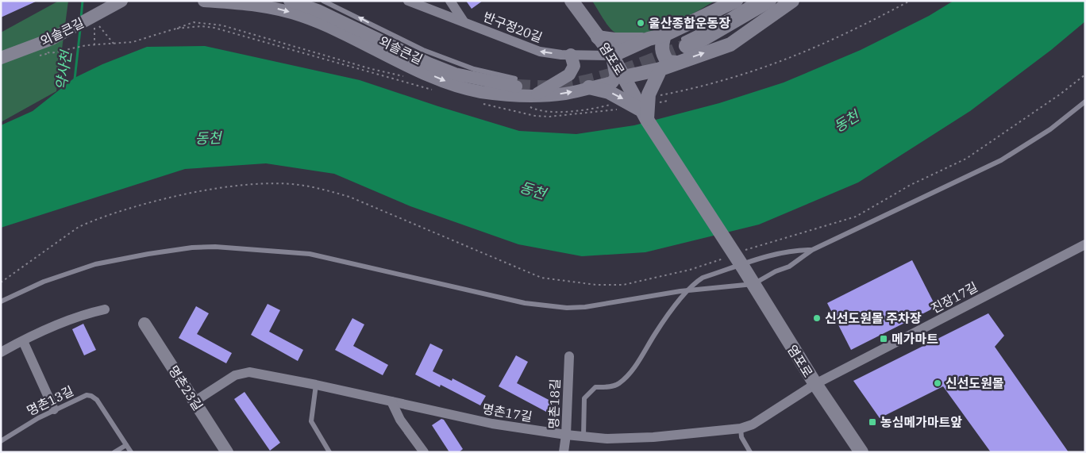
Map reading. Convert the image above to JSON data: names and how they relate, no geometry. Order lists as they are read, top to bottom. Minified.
{"streets":{"main road":["염포로"],"street":["반구정20길","외솔큰길","진장17길","명촌23길","명촌18길","명촌17길"],"lane":["명촌13길"]},"crossings":[["반구정20길","염포로"],["염포로","진장17길"],["염포로","명촌17길"],["진장17길","명촌17길"],["명촌23길","명촌17길"],["명촌18길","명촌17길"]],"water":["약사천","동천"],"places":{"other":["울산종합운동장","신선도원몰 주차장","신선도원몰"],"transit":["메가마트","농심메가마트앞"]}}
